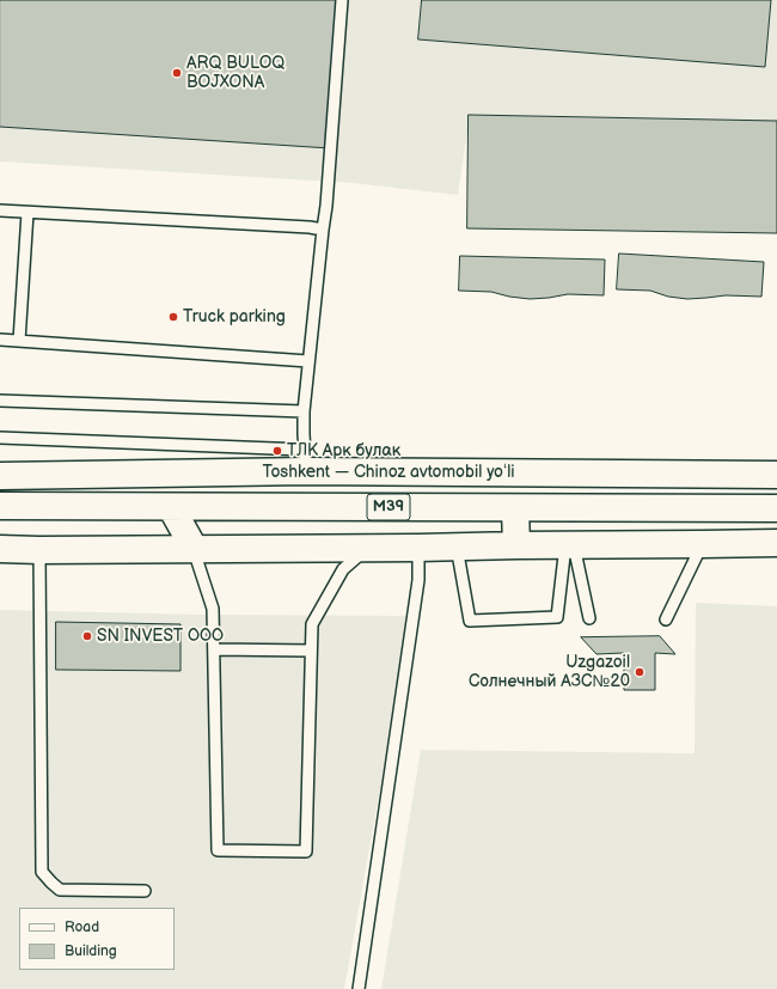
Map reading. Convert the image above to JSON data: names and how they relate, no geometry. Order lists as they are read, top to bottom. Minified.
{"streets":{"main road":["Toshkent — Chinoz avtomobil yoʻli","M39"]},"places":["ARQ BULOQ BOJXONA","Truck parking","ТЛК Арк булак","SN INVEST ООО","Uzgazoil Солнечный АЗС№20"],"legend":["Road","Building"]}
